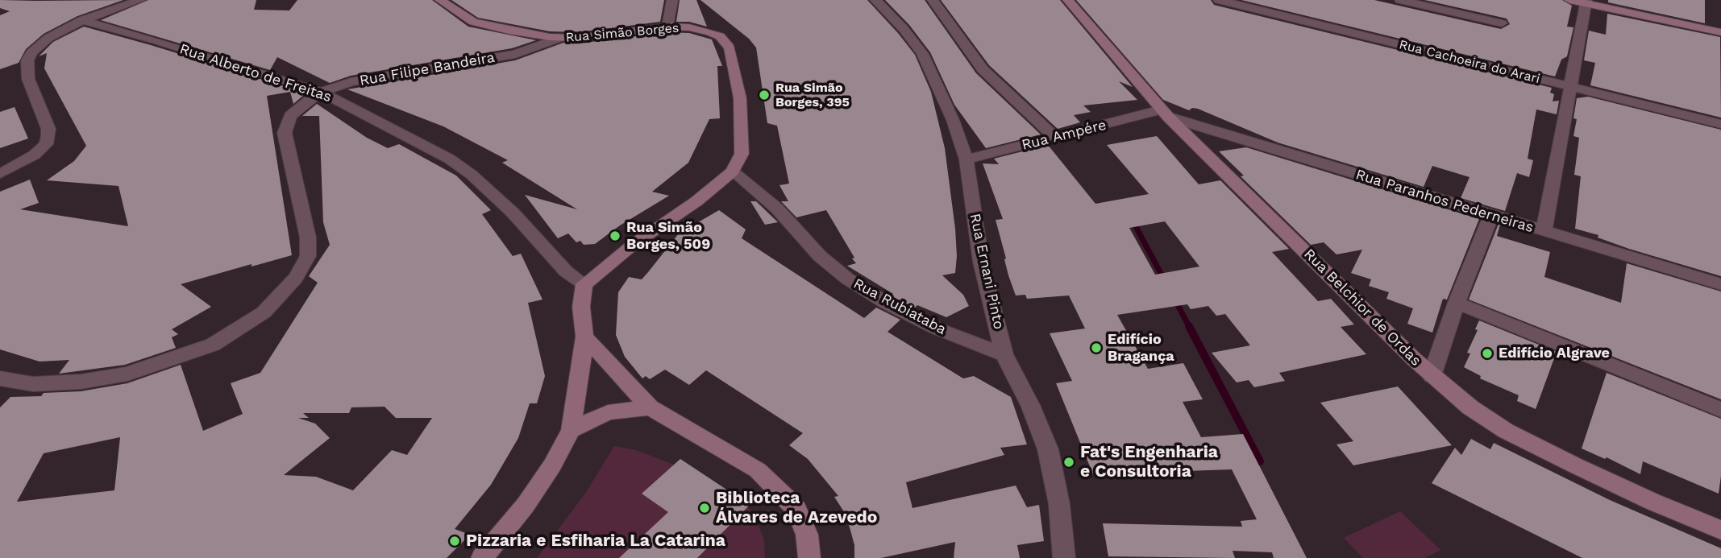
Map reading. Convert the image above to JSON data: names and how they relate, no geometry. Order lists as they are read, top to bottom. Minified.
{"streets":{"street":["Rua Simão Borges","Rua Cachoeira do Arari","Rua Filipe Bandeira","Rua Alberto de Freitas","Rua Ampére","Rua Paranhos Pederneiras","Rua Ernani Pinto","Rua Rubiataba","Rua Belchior de Ordas"]},"crossings":[["Rua Simão Borges","Rua Filipe Bandeira"],["Rua Simão Borges","Rua Rubiataba"],["Rua Filipe Bandeira","Rua Alberto de Freitas"],["Rua Ampére","Rua Paranhos Pederneiras"],["Rua Ampére","Rua Ernani Pinto"],["Rua Ampére","Rua Belchior de Ordas"],["Rua Paranhos Pederneiras","Rua Belchior de Ordas"],["Rua Ernani Pinto","Rua Rubiataba"]],"places":["Rua Simão Borges, 395","Rua Simão Borges, 509","Edifício Bragança","Edifício Algrave","Fat's Engenharia e Consultoria","Biblioteca Álvares de Azevedo","Pizzaria e Esfiharia La Catarina"]}
